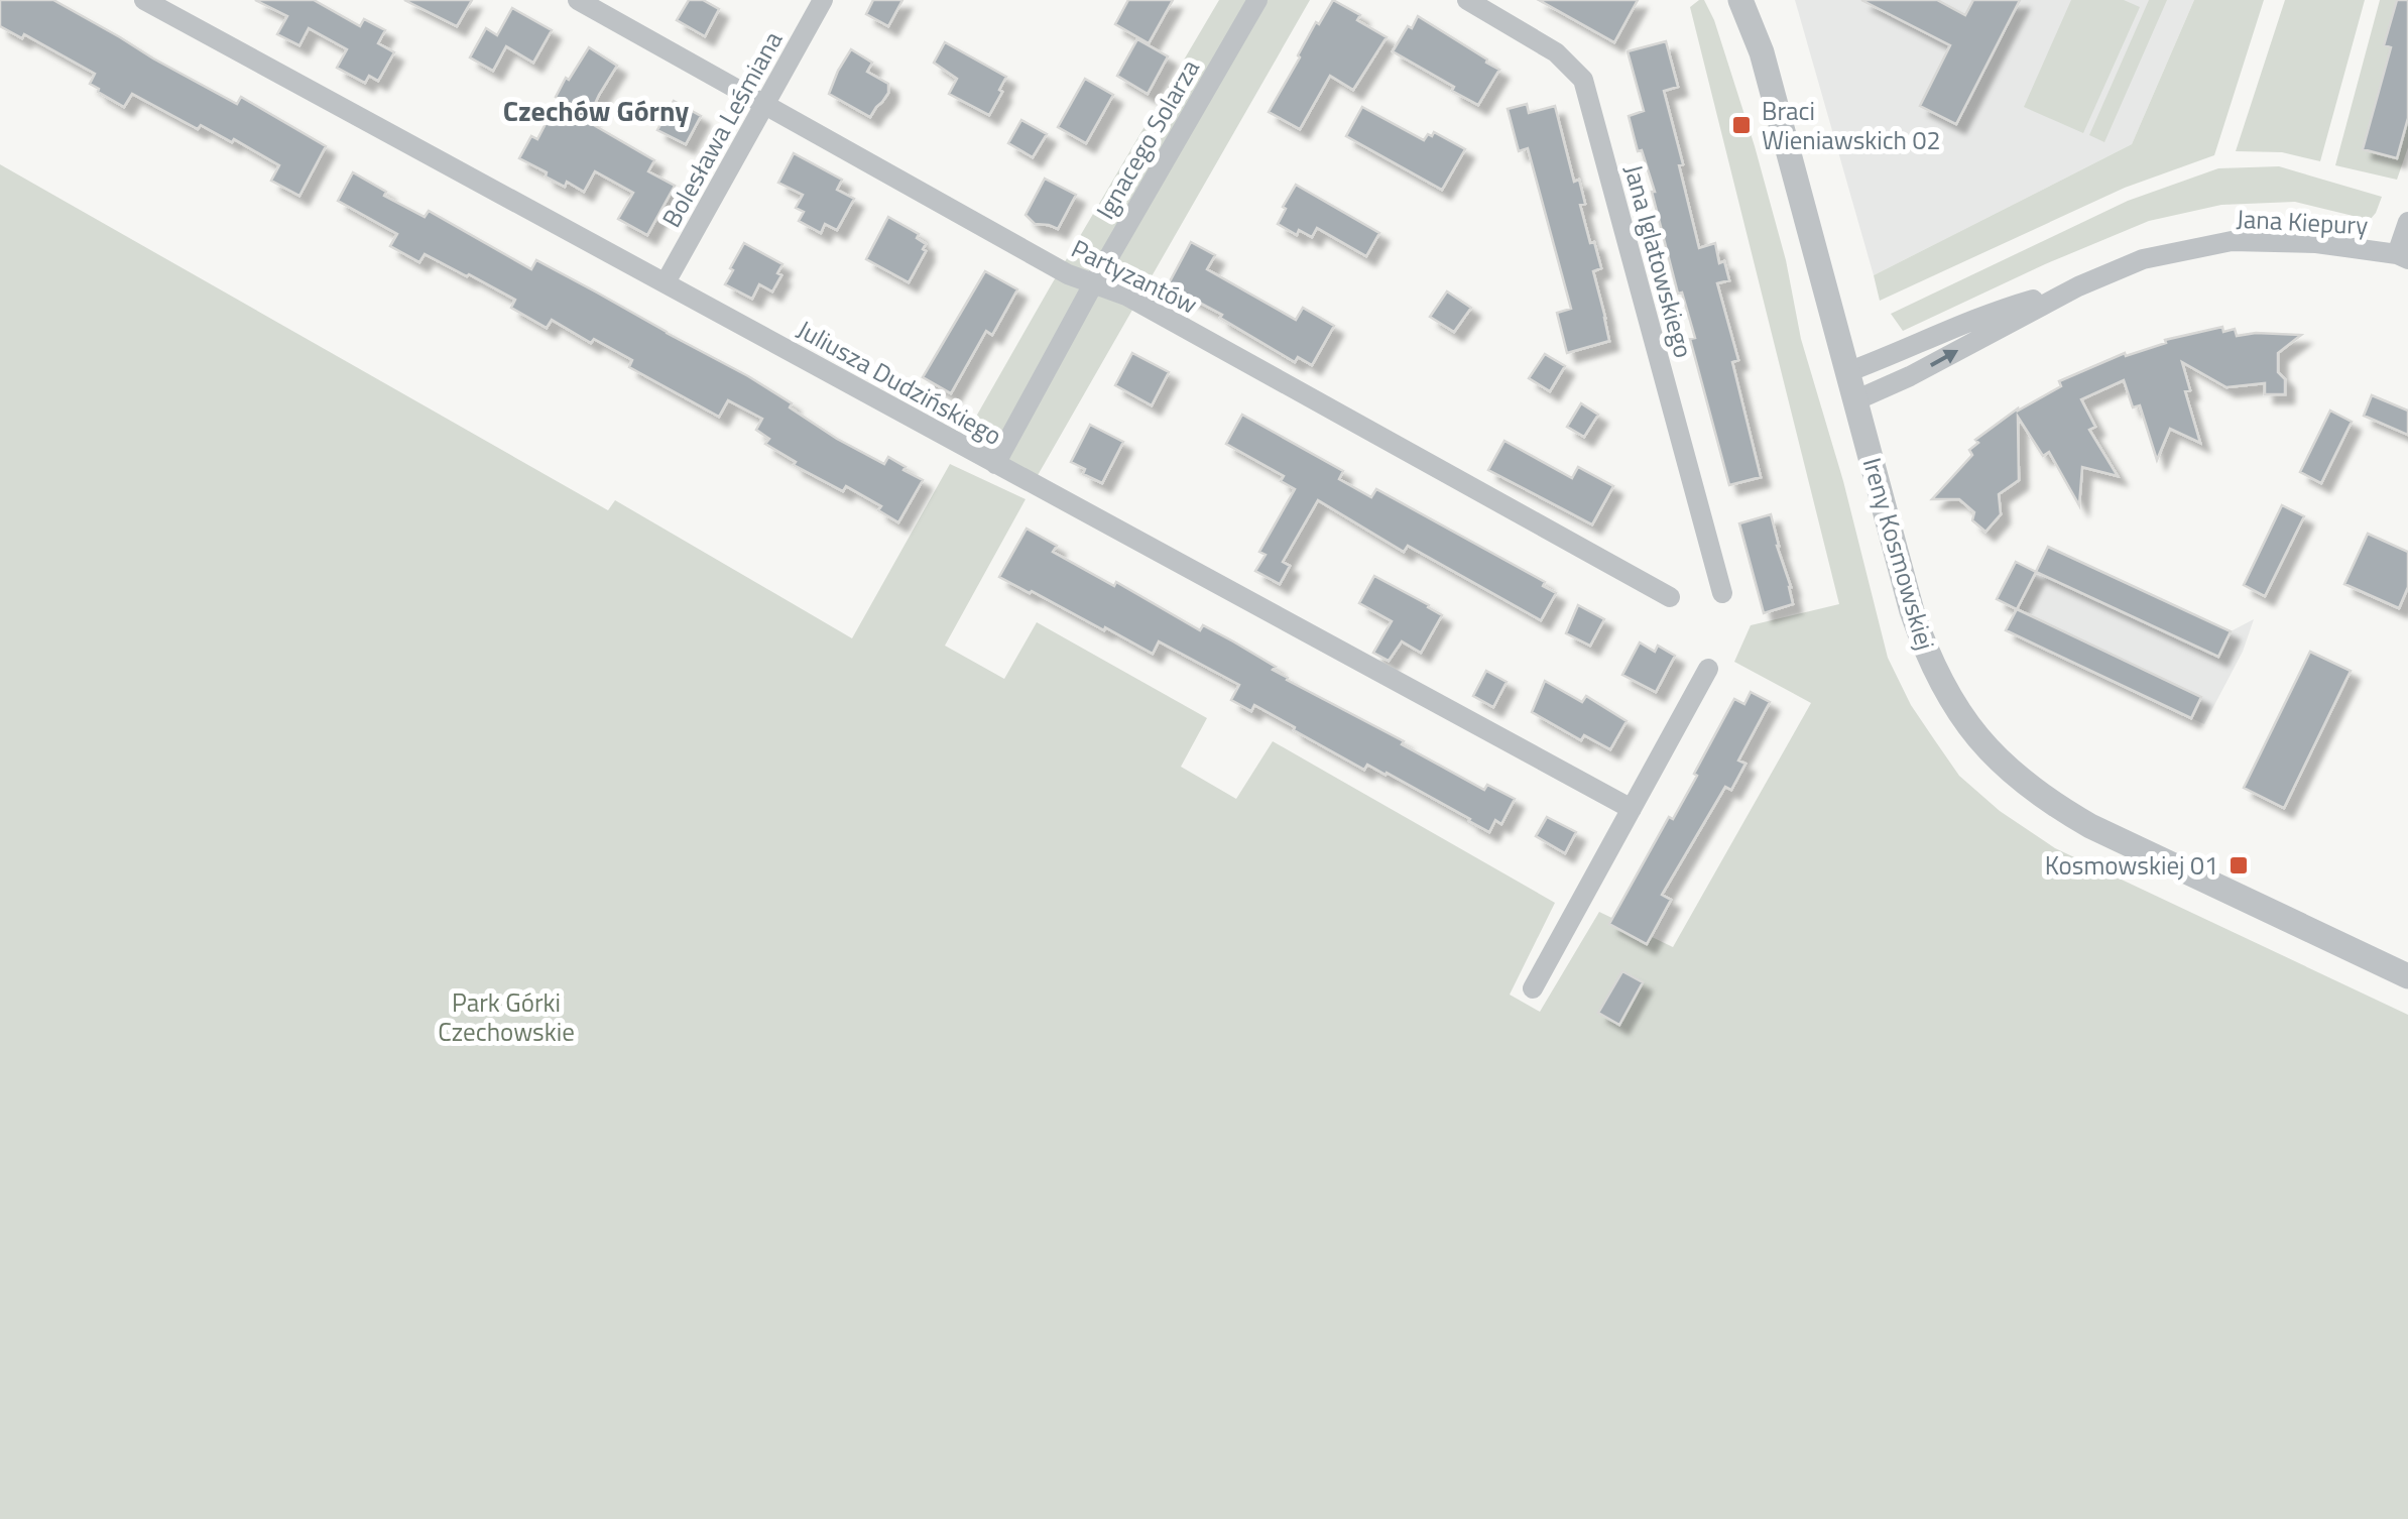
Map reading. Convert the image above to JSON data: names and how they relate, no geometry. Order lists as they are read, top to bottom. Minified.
{"streets":{"street":["Bolesława Leśmiana","Ignacego Solarza","Jana Kiepury","Jana Iglatowskiego","Partyzantów","Juliusza Dudzińskiego","Ireny Kosmowskiej"]},"crossings":[["Bolesława Leśmiana","Partyzantów"],["Bolesława Leśmiana","Juliusza Dudzińskiego"],["Ignacego Solarza","Partyzantów"],["Ignacego Solarza","Juliusza Dudzińskiego"],["Jana Kiepury","Ireny Kosmowskiej"]],"districts":["Czechów Górny"],"parks":["Park Górki Czechowskie"],"places":{"transit":["Braci Wieniawskich 02","Kosmowskiej 01"]}}
